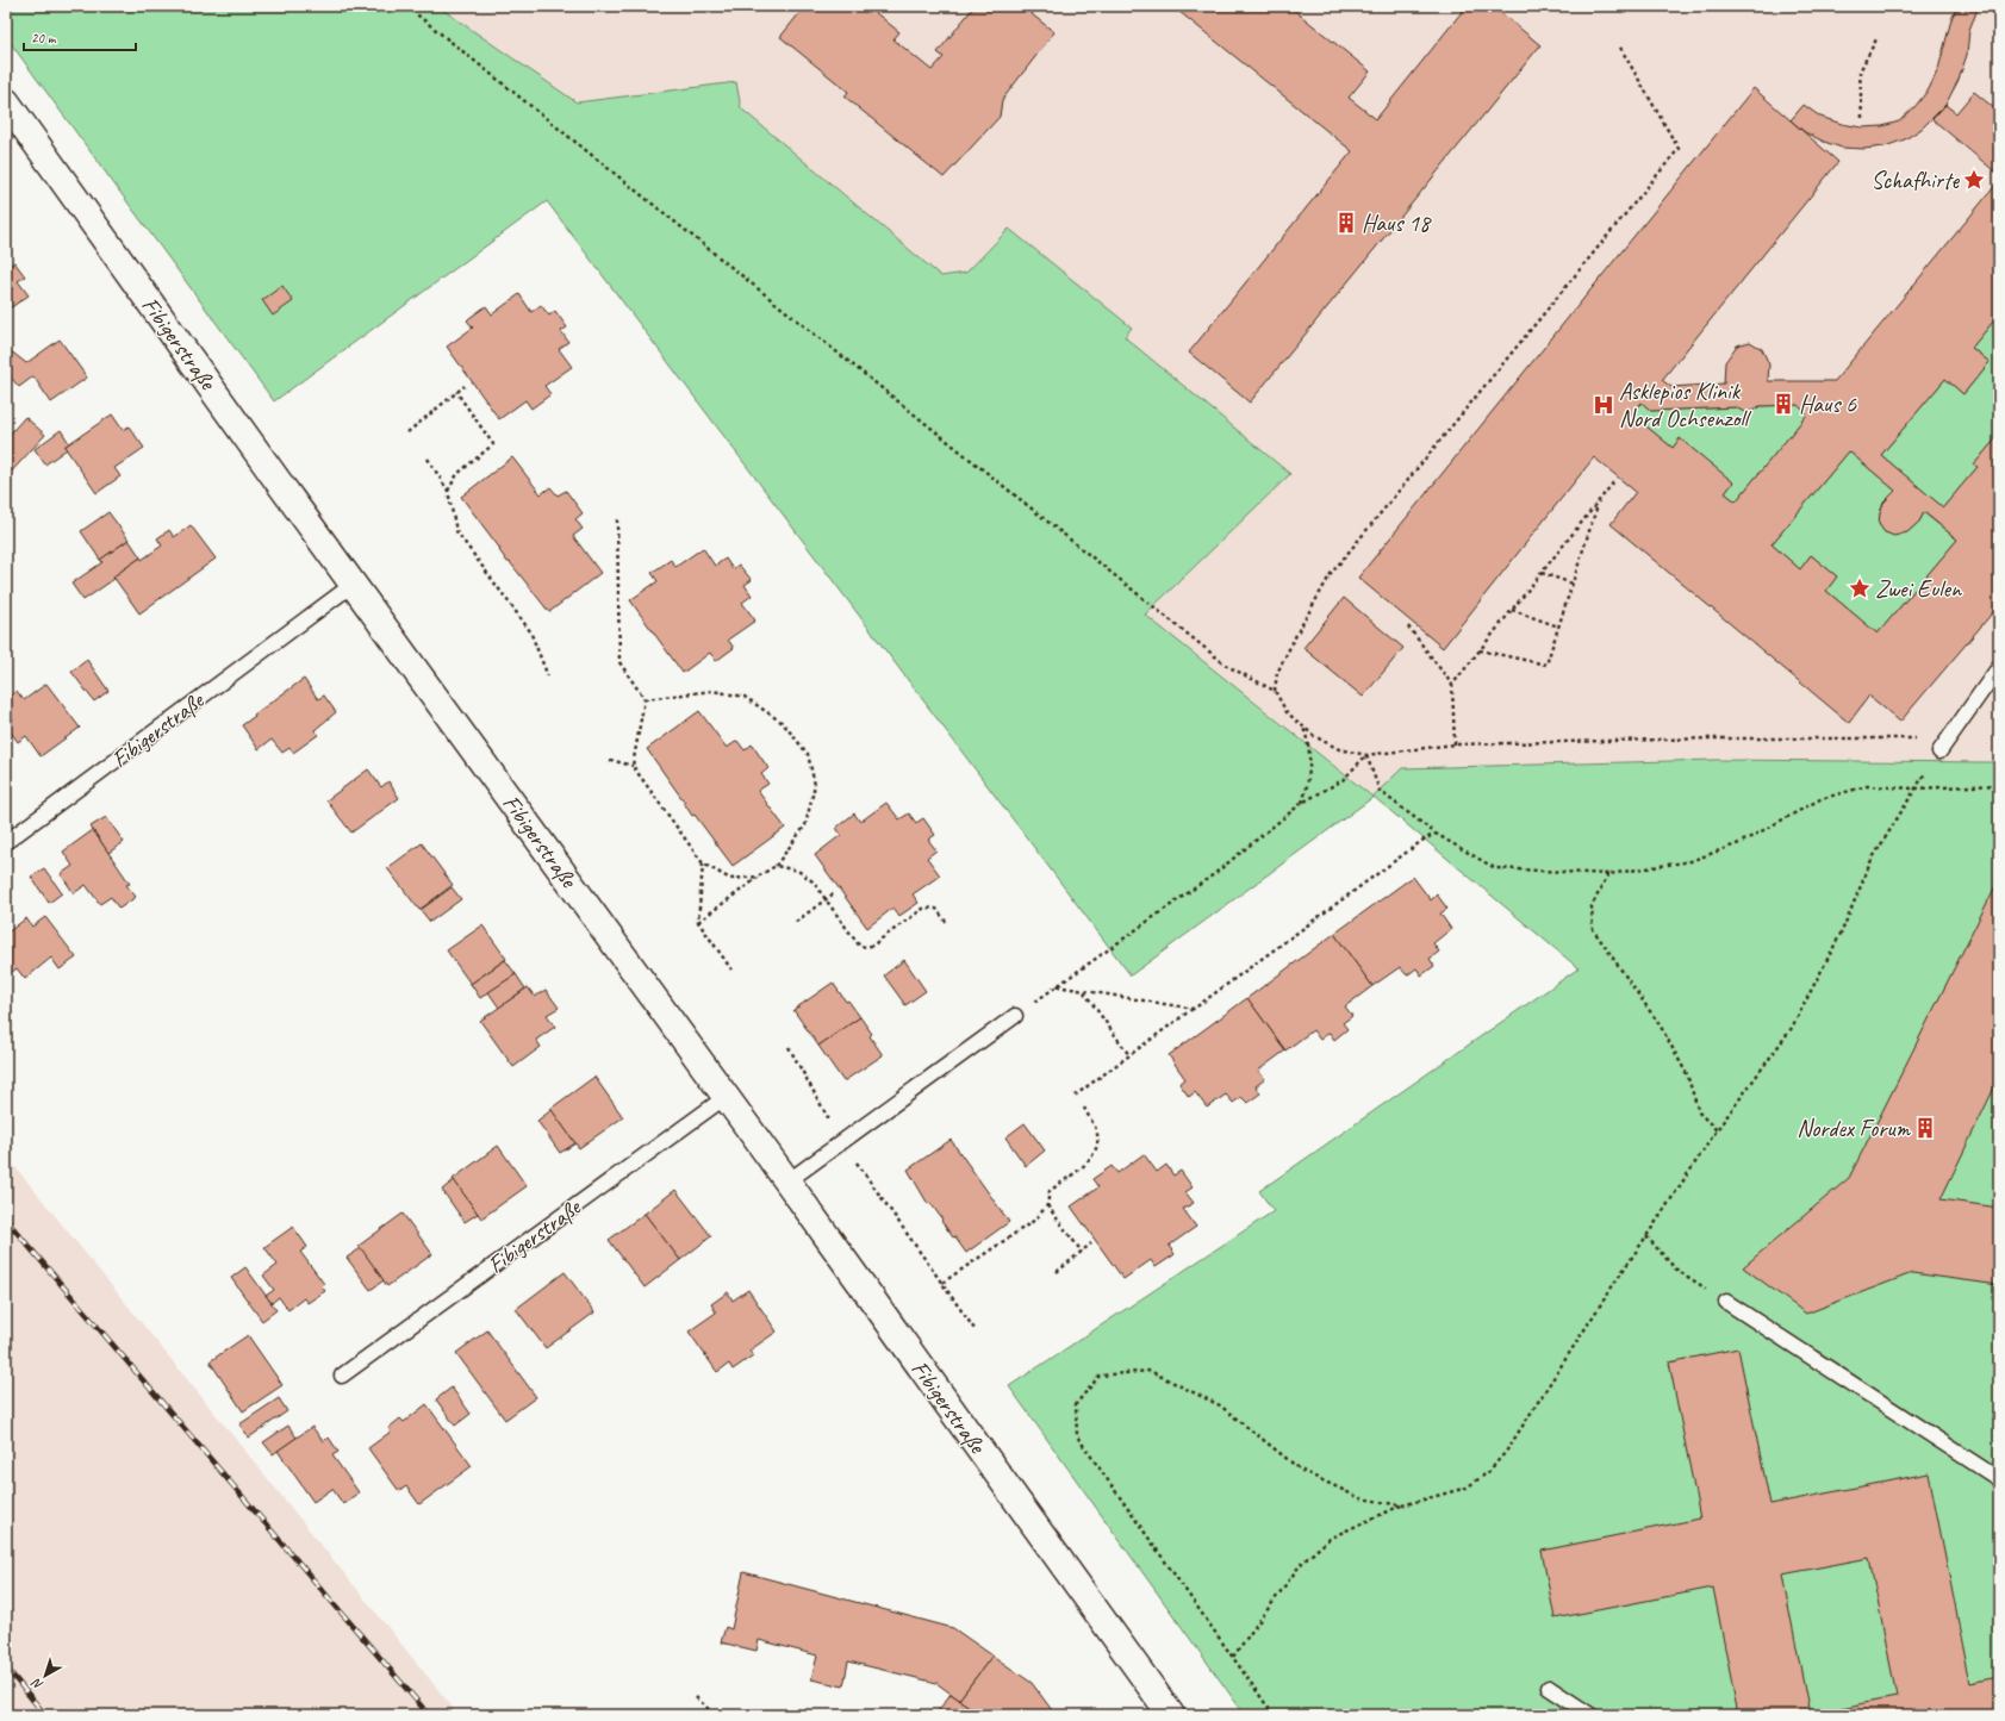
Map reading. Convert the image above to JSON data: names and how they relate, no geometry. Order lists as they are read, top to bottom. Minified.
{"streets":{"street":["Fibigerstraße"]},"places":{"place":["Schafhirte","Zwei Eulen"],"building":["Haus 18","Haus 6","Nordex Forum"],"hospital":["Asklepios Klinik Nord Ochsenzoll"]},"scale_bar":"20 m","north":"bottom left"}
